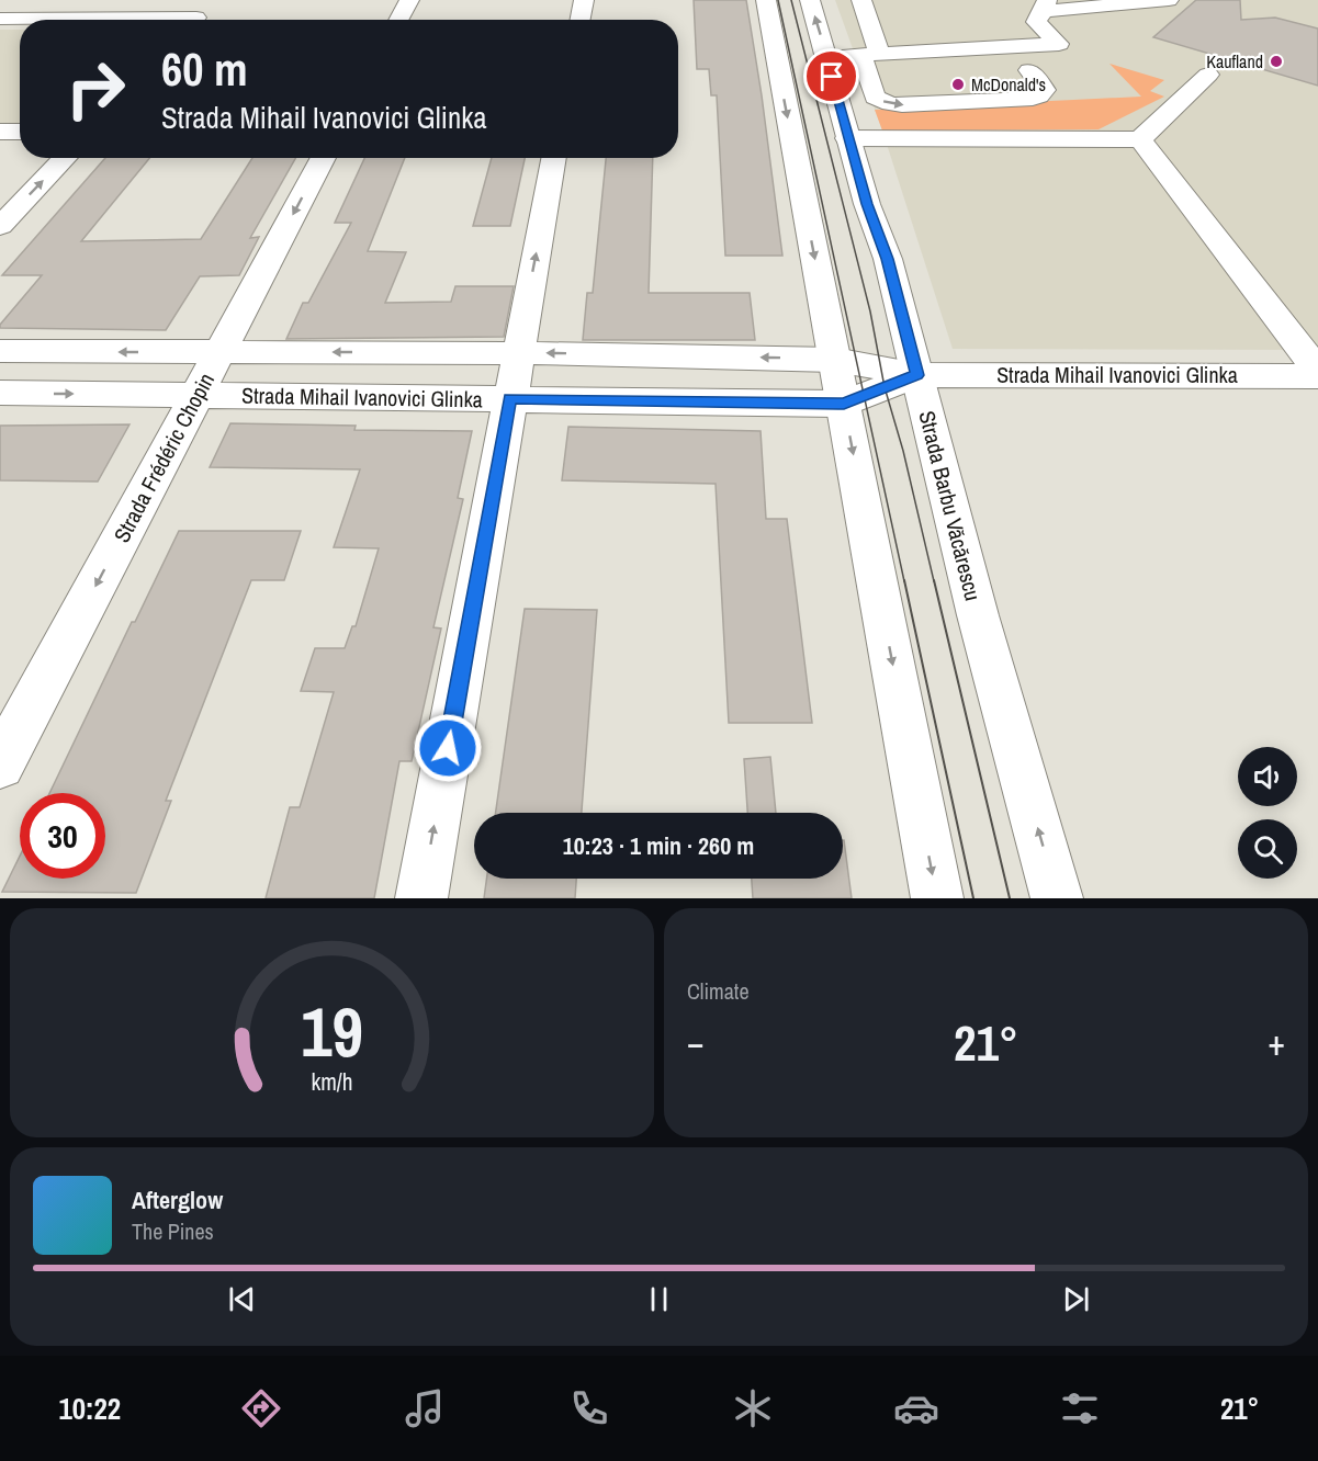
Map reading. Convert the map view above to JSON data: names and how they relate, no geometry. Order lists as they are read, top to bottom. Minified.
{"streets":{"street":["Strada Mihail Ivanovici Glinka","Strada Frédéric Chopin","Strada Barbu Văcărescu"]},"crossings":[["Strada Mihail Ivanovici Glinka","Strada Frédéric Chopin"],["Strada Mihail Ivanovici Glinka","Strada Barbu Văcărescu"]],"places":["Kaufland","McDonald's"],"page":{"turn":["60 m","Strada Mihail Ivanovici Glinka"],"limit":"30","trip":"10:23 · 1 min · 260 m","tile":"Climate","heat":["−","21°","+"],"song":["Afterglow","The Pines"],"tabs":["10:22","21°"],"gauge":["19","km/h"]}}
